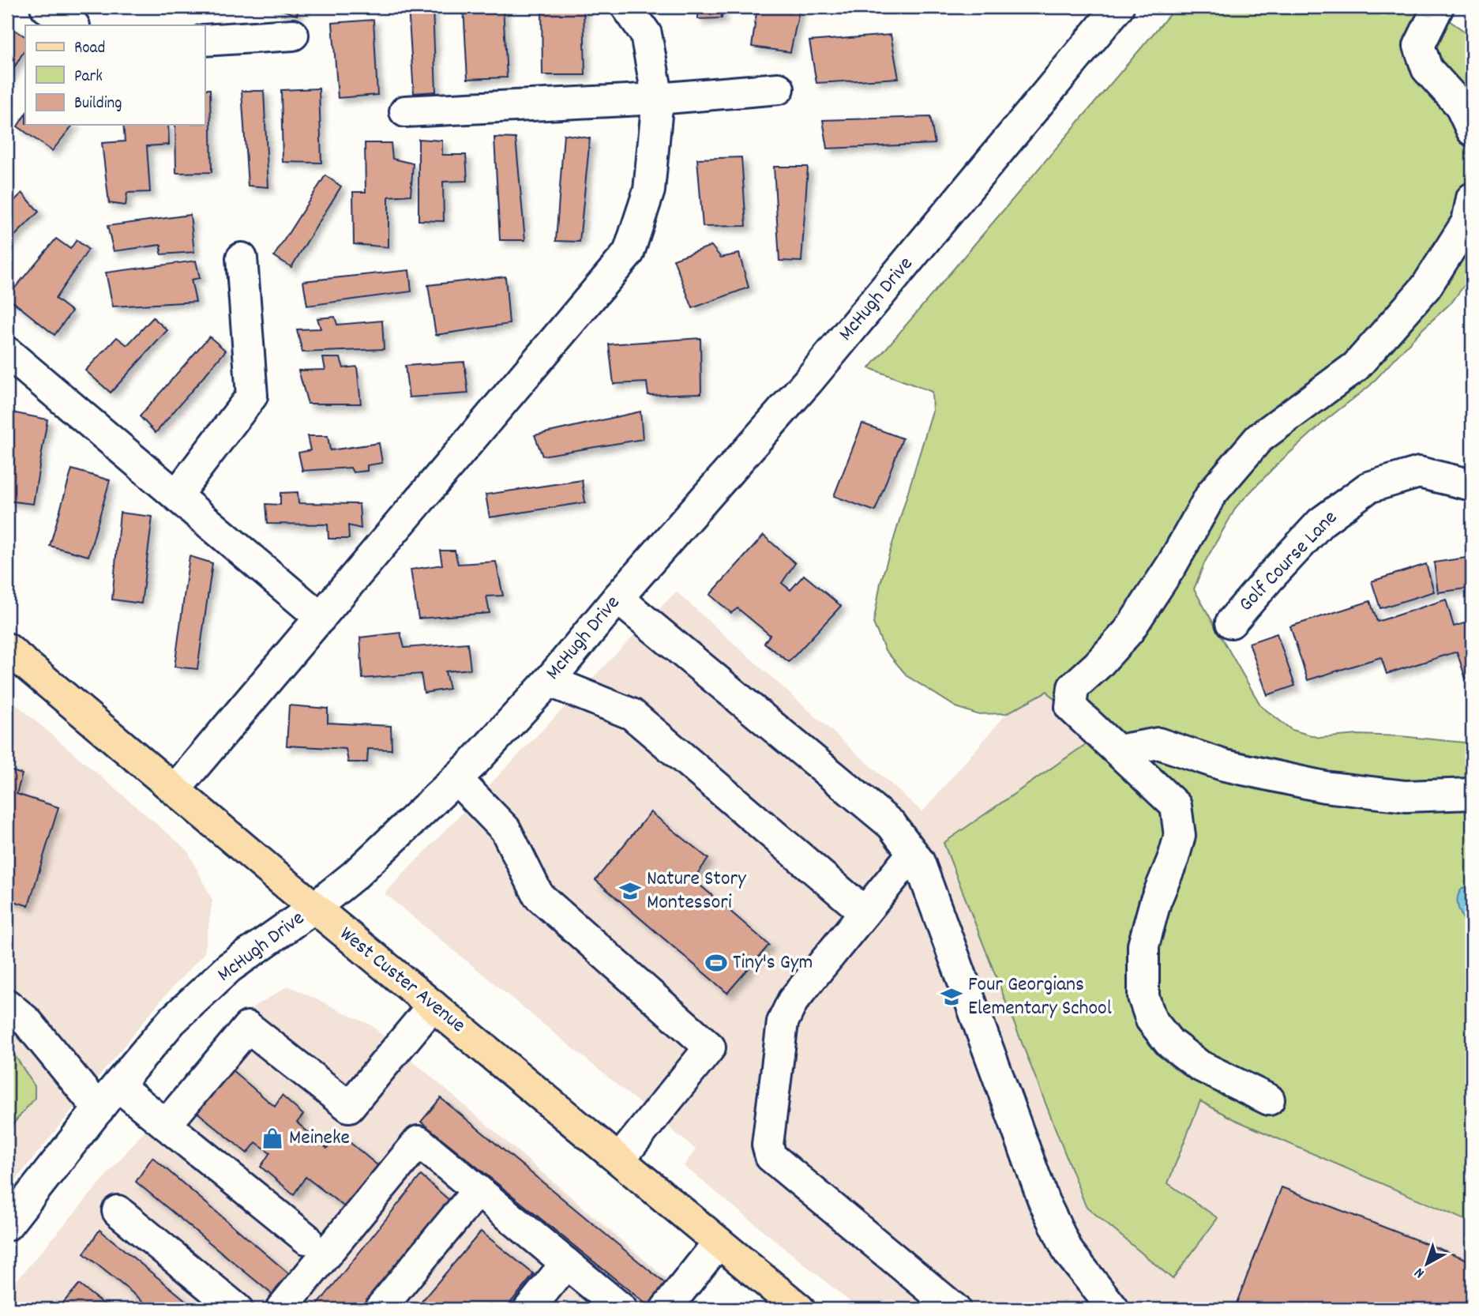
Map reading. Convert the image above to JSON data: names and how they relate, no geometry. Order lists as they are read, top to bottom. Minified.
{"streets":{"main road":["West Custer Avenue"],"street":["McHugh Drive","Golf Course Lane"]},"crossings":[["McHugh Drive","West Custer Avenue"]],"places":{"school or university":["Nature Story Montessori","Four Georgians Elementary School"],"sports":["Tiny's Gym"],"shop":["Meineke"]},"legend":["Road","Park","Building"],"north":"bottom left"}
